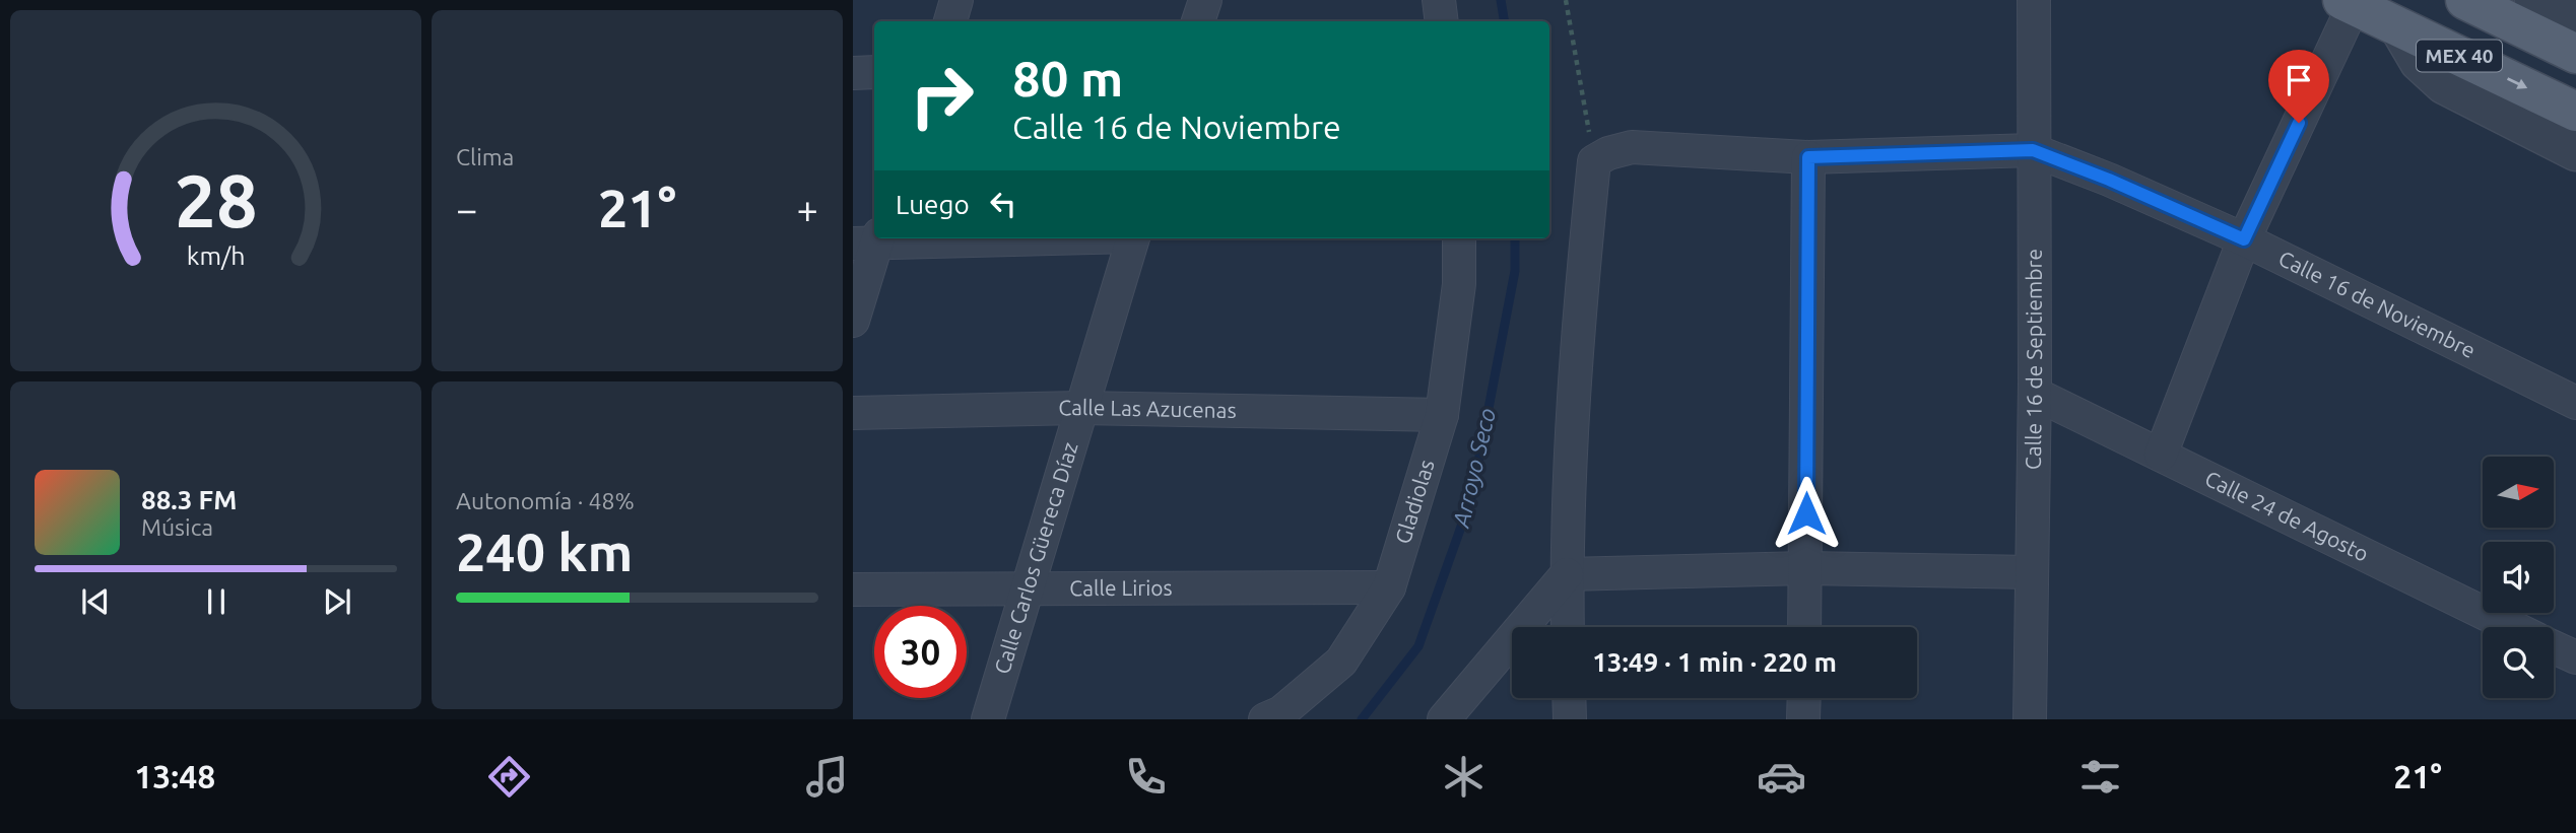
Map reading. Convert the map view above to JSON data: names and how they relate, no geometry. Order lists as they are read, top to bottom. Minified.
{"streets":{"main road":["MEX 40"],"street":["Calle 16 de Noviembre","Calle 16 de Septiembre","Calle Las Azucenas","Gladiolas","Calle 24 de Agosto","Calle Carlos Güereca Díaz","Calle Lirios"]},"crossings":[["Calle 16 de Noviembre","Calle 16 de Septiembre"],["Calle 16 de Septiembre","Calle 24 de Agosto"],["Calle Las Azucenas","Gladiolas"],["Calle Las Azucenas","Calle Carlos Güereca Díaz"],["Gladiolas","Calle Lirios"],["Calle Carlos Güereca Díaz","Calle Lirios"]],"water":["Arroyo Seco"],"north":"right","page":{"tile":["Clima",["Autonomía · 48%","240 km"]],"turn":["80 m","Calle 16 de Noviembre"],"then":"Luego","heat":["−","21°","+"],"song":["88.3 FM","Música"],"limit":"30","trip":"13:49 · 1 min · 220 m","tabs":["13:48","21°"],"gauge":["28","km/h"]}}
